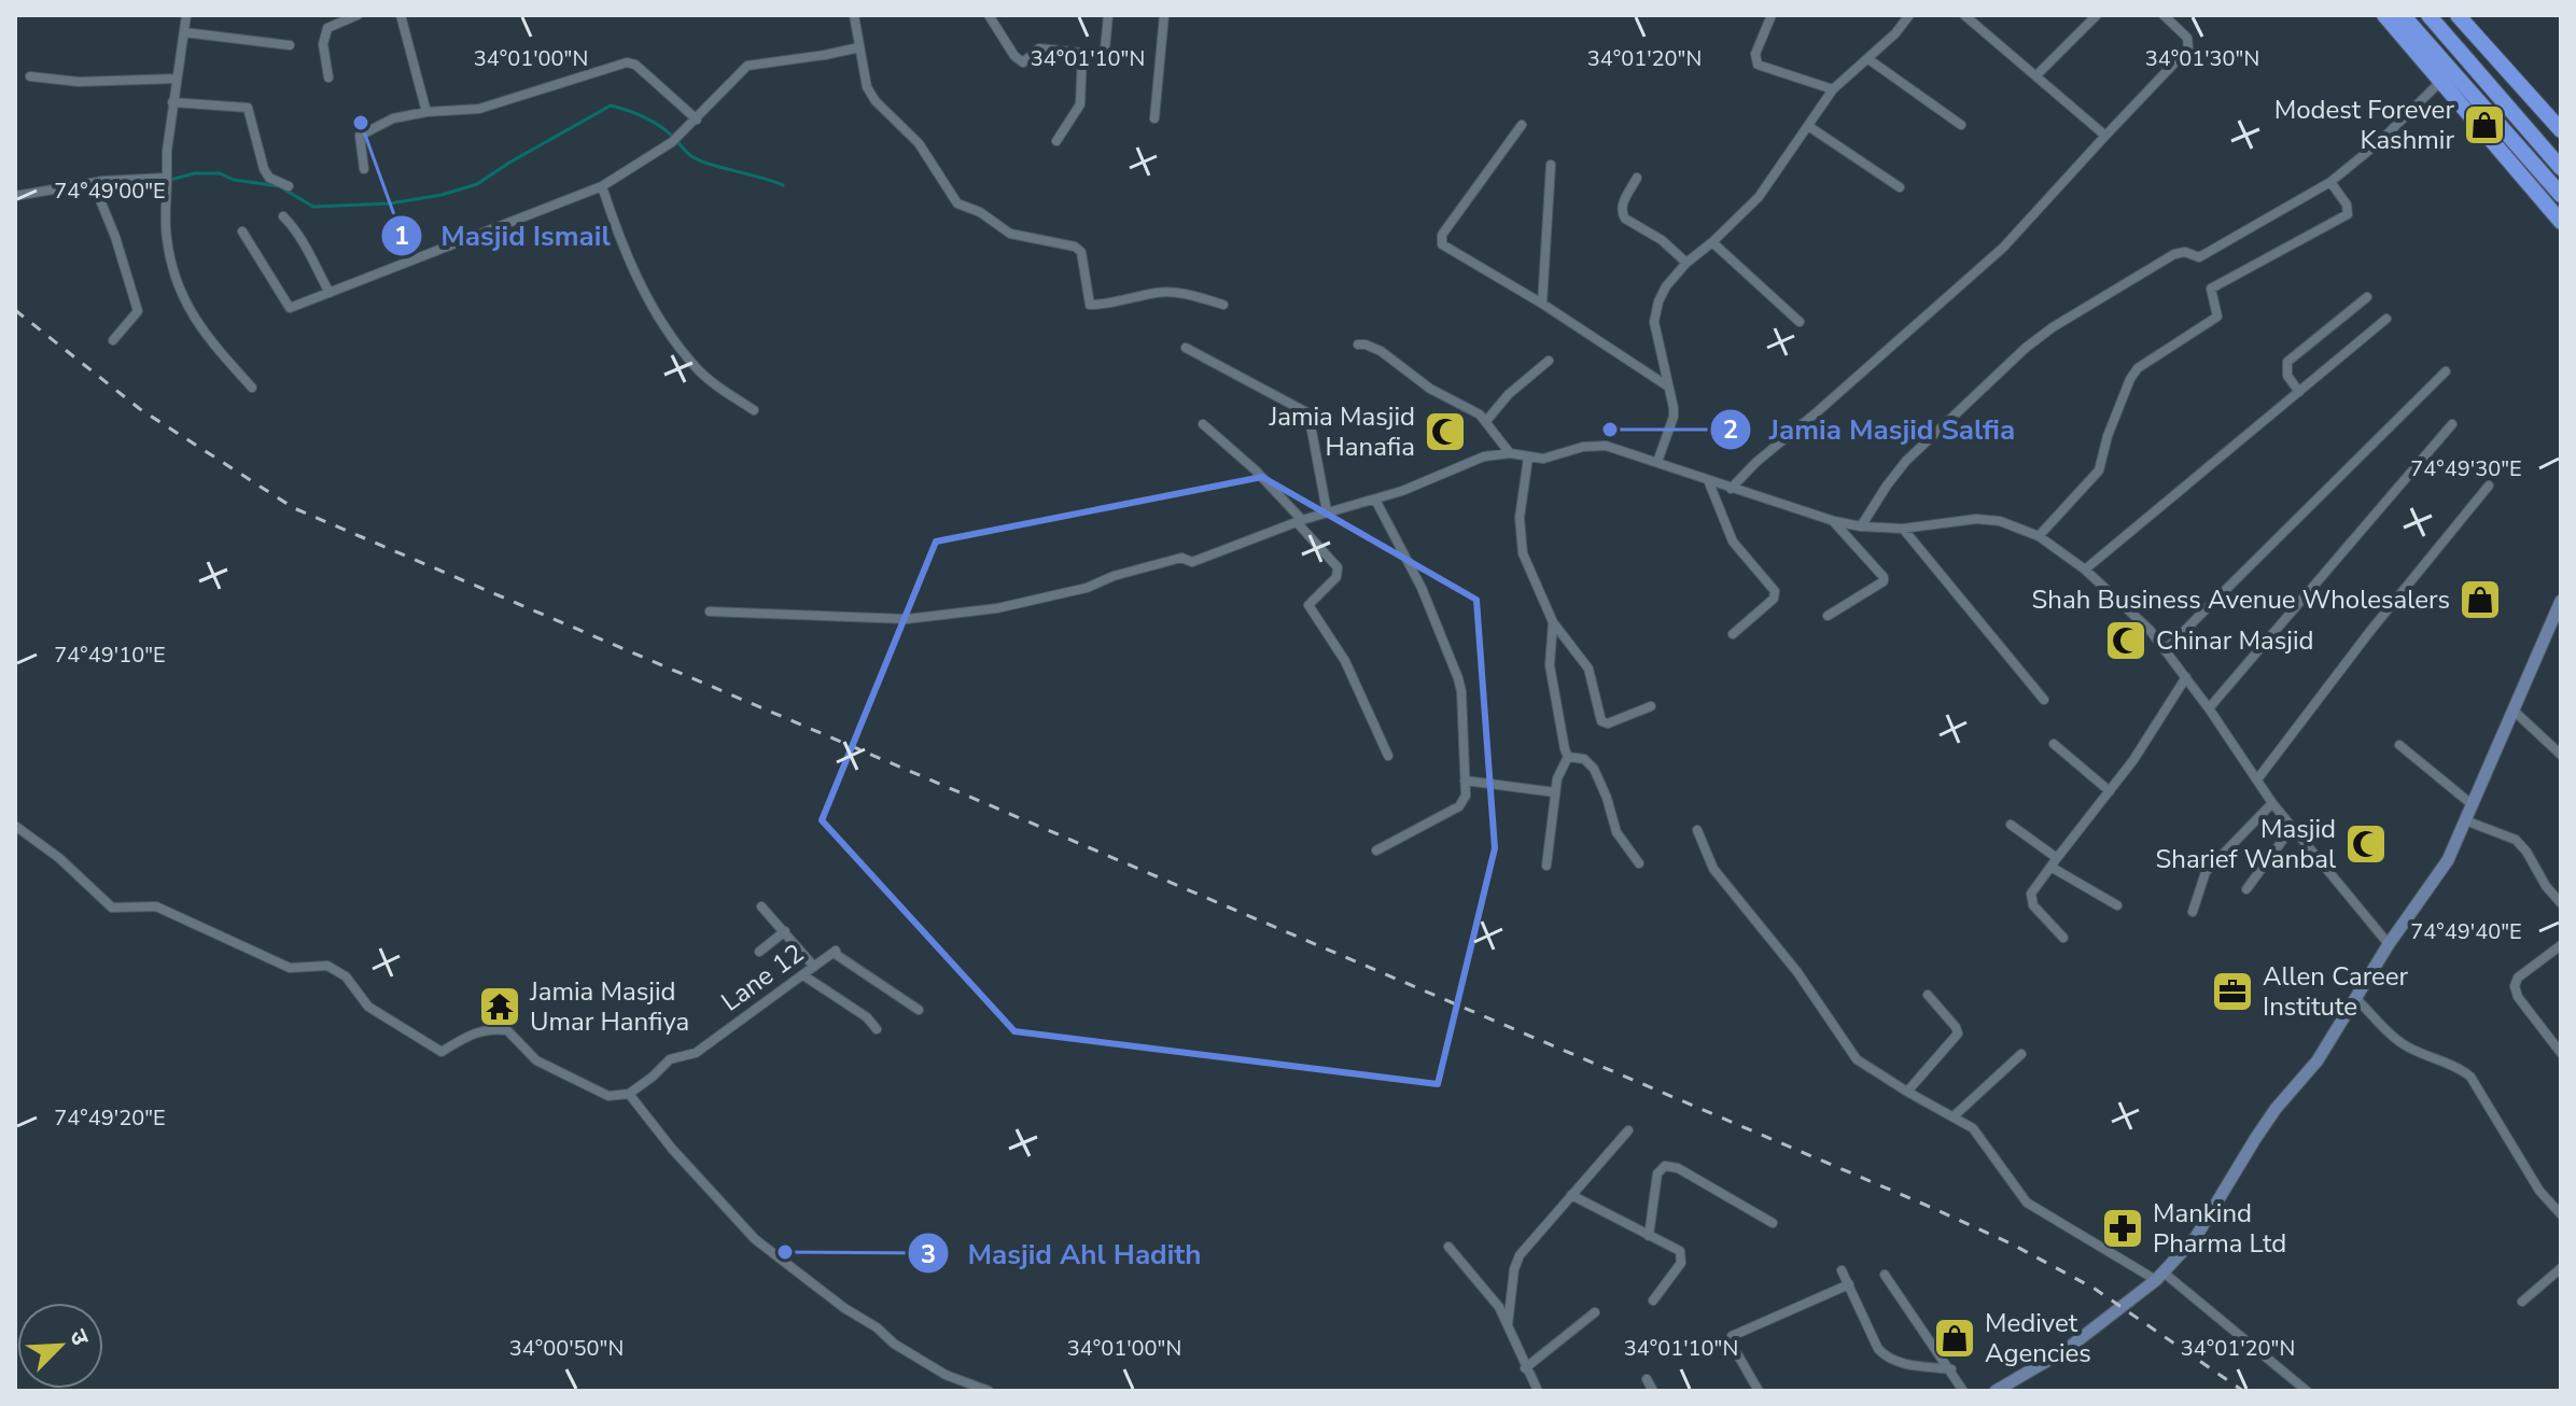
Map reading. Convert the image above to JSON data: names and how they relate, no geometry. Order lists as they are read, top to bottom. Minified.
{"streets":{"street":["Lane 12"]},"places":{"other":["Masjid Ismail","Jamia Masjid Salfia","Masjid Ahl Hadith"],"shop":["Modest Forever Kashmir","Shah Business Avenue Wholesalers","Medivet Agencies"],"mosque":["Jamia Masjid Hanafia","Chinar Masjid","Masjid Sharief Wanbal"],"office":["Allen Career Institute"],"temple":["Jamia Masjid Umar Hanfiya"],"pharmacy":["Mankind Pharma Ltd"]},"north":"top right","coordinates":["34°01'00\"N","34°01'10\"N","34°01'20\"N","34°01'30\"N","74°49'00\"E","74°49'30\"E","74°49'10\"E","74°49'40\"E","74°49'20\"E","34°00'50\"N"]}
